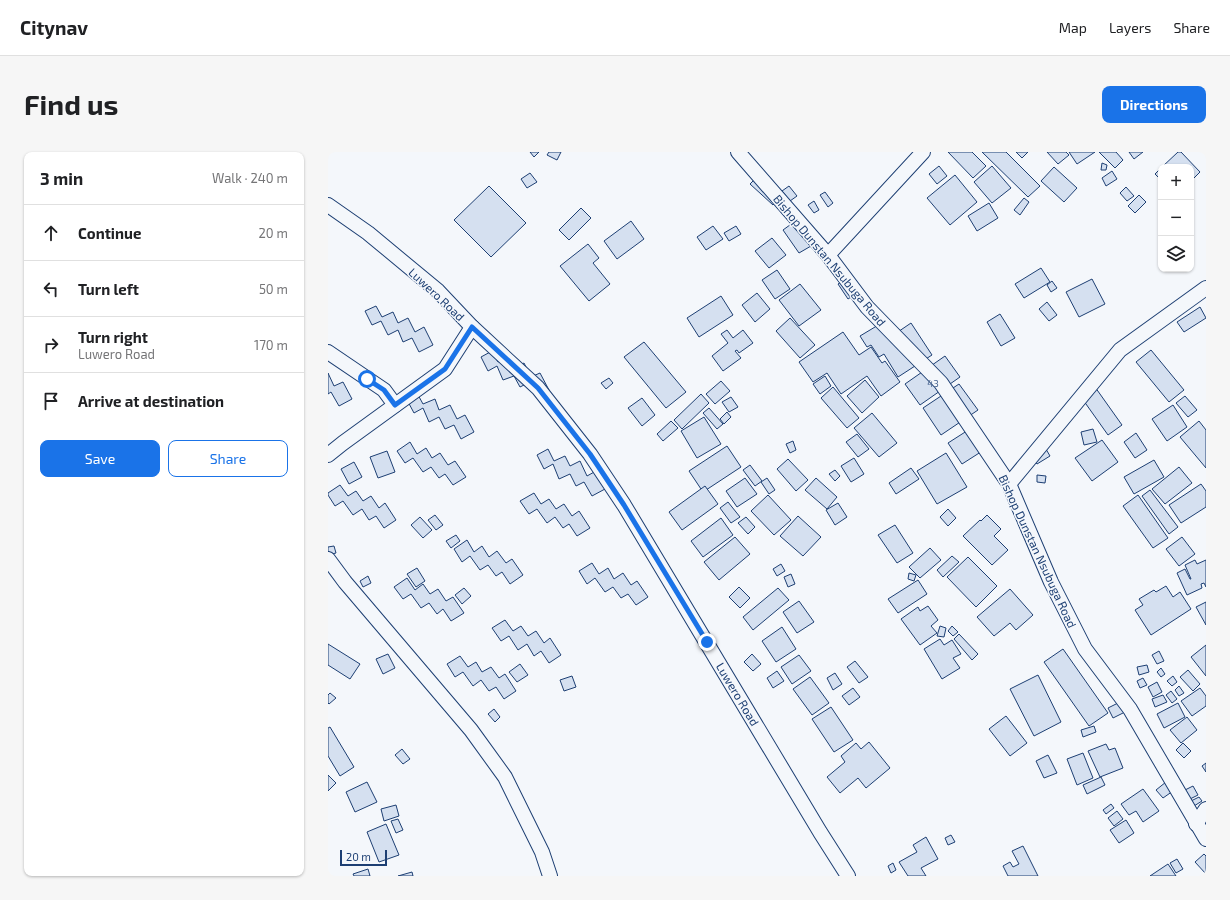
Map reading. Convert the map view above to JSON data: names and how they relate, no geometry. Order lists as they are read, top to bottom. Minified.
{"streets":{"street":["Bishop Dunstan Nsubuga Road","Luwero Road"]},"house_numbers":["43"],"scale_bar":"20 m","page":{"header":"Citynav","nav":["Map","Layers","Share"],"buttons":["Directions",["Save","Share"]],"title":"Find us","heading":["3 min","Walk · 240 m"],"map_buttons":["+","−"],"list":[["Continue","20 m"],["Turn left","50 m"],["Turn right","Luwero Road","170 m"],"Arrive at destination"],"scale":"20 m"}}
